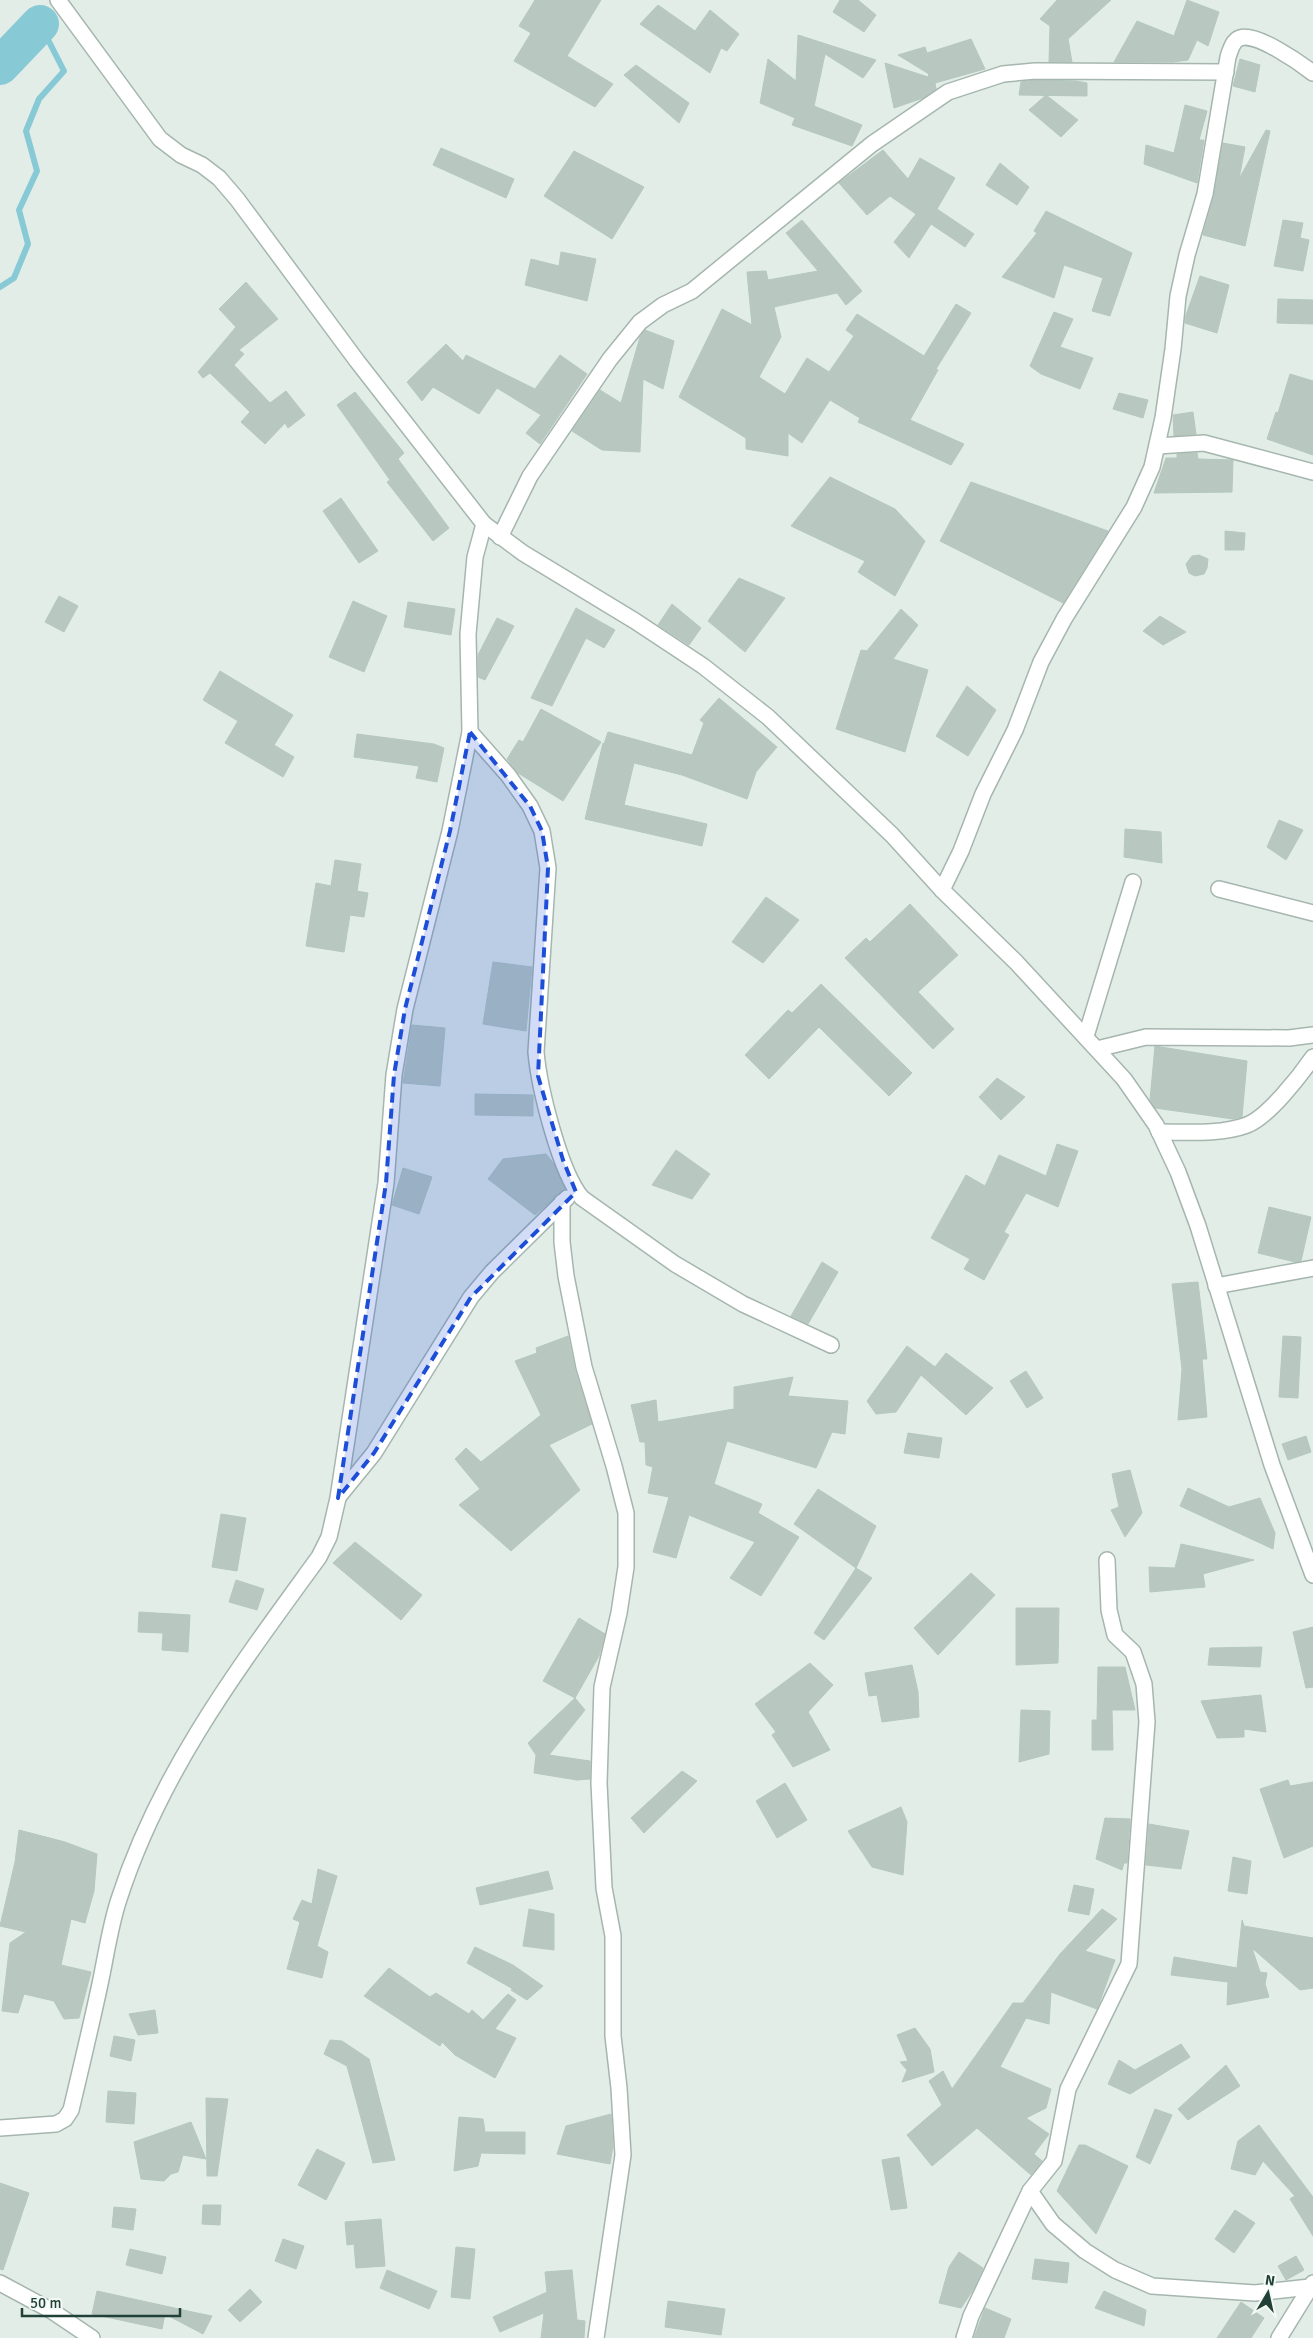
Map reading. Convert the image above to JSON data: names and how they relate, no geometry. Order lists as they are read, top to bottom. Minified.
{"scale_bar":"50 m","north":"top"}
